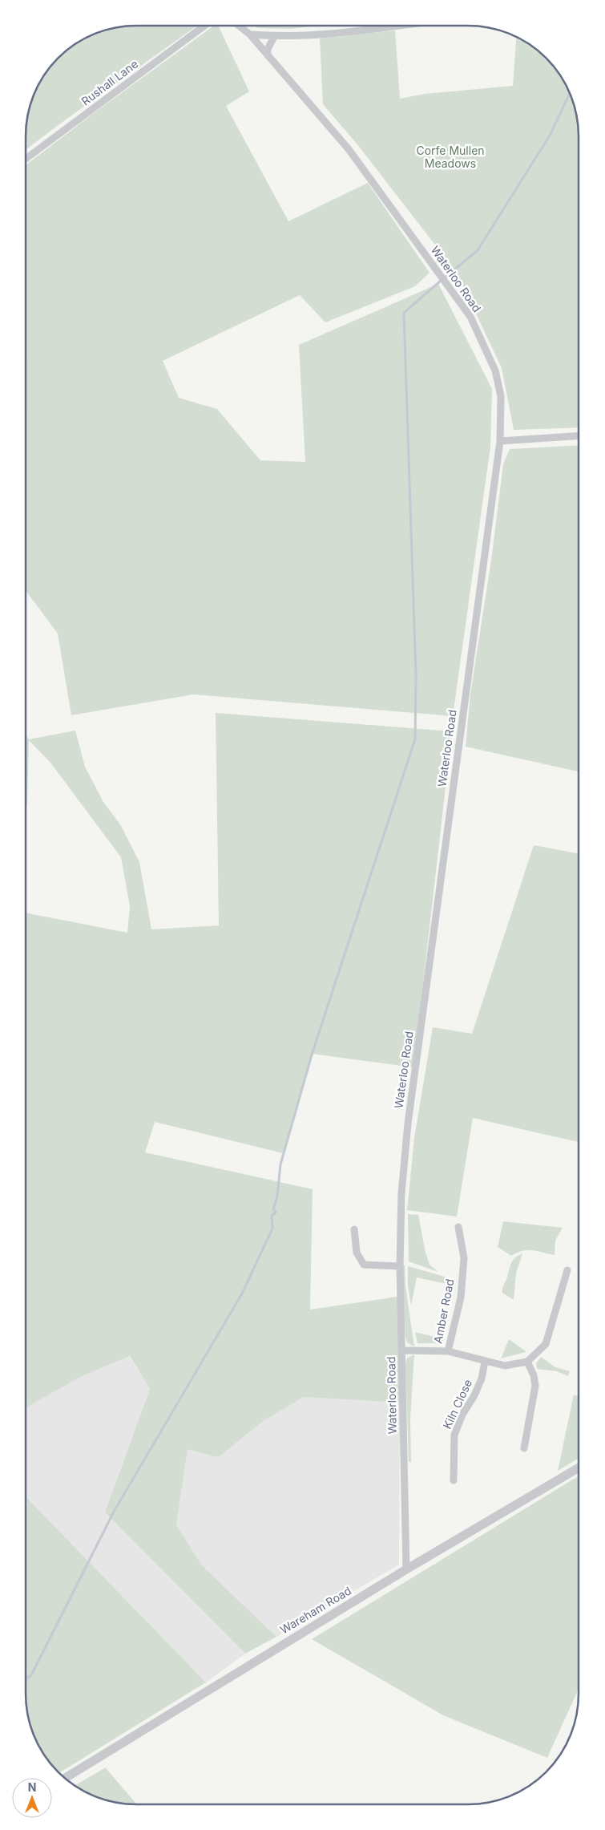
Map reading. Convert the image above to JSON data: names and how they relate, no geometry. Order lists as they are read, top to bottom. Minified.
{"streets":{"street":["Rushall Lane","Waterloo Road","Amber Road","Kiln Close","Wareham Road"]},"crossings":[["Waterloo Road","Wareham Road"]],"parks":["Corfe Mullen Meadows"],"north":"top"}
